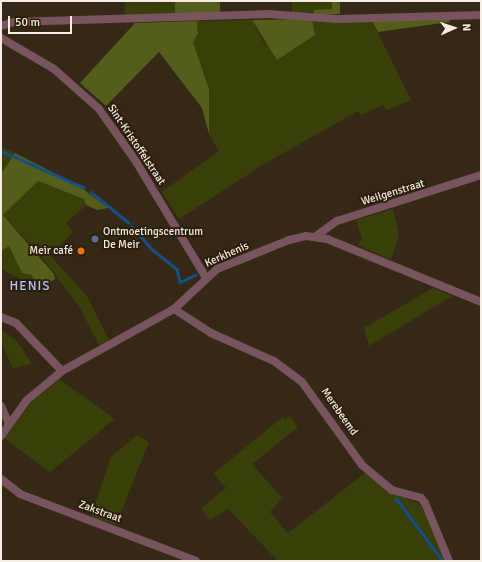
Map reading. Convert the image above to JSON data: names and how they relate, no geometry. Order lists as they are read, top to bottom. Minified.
{"streets":{"street":["Sint-Kristoffelstraat","Weilgenstraat","Kerkhenis","Merebeemd","Zakstraat"]},"crossings":[["Sint-Kristoffelstraat","Kerkhenis"],["Weilgenstraat","Kerkhenis"],["Kerkhenis","Merebeemd"]],"districts":["HENIS"],"places":["Ontmoetingscentrum De Meir","Meir café"],"scale_bar":"50 m","north":"right"}
